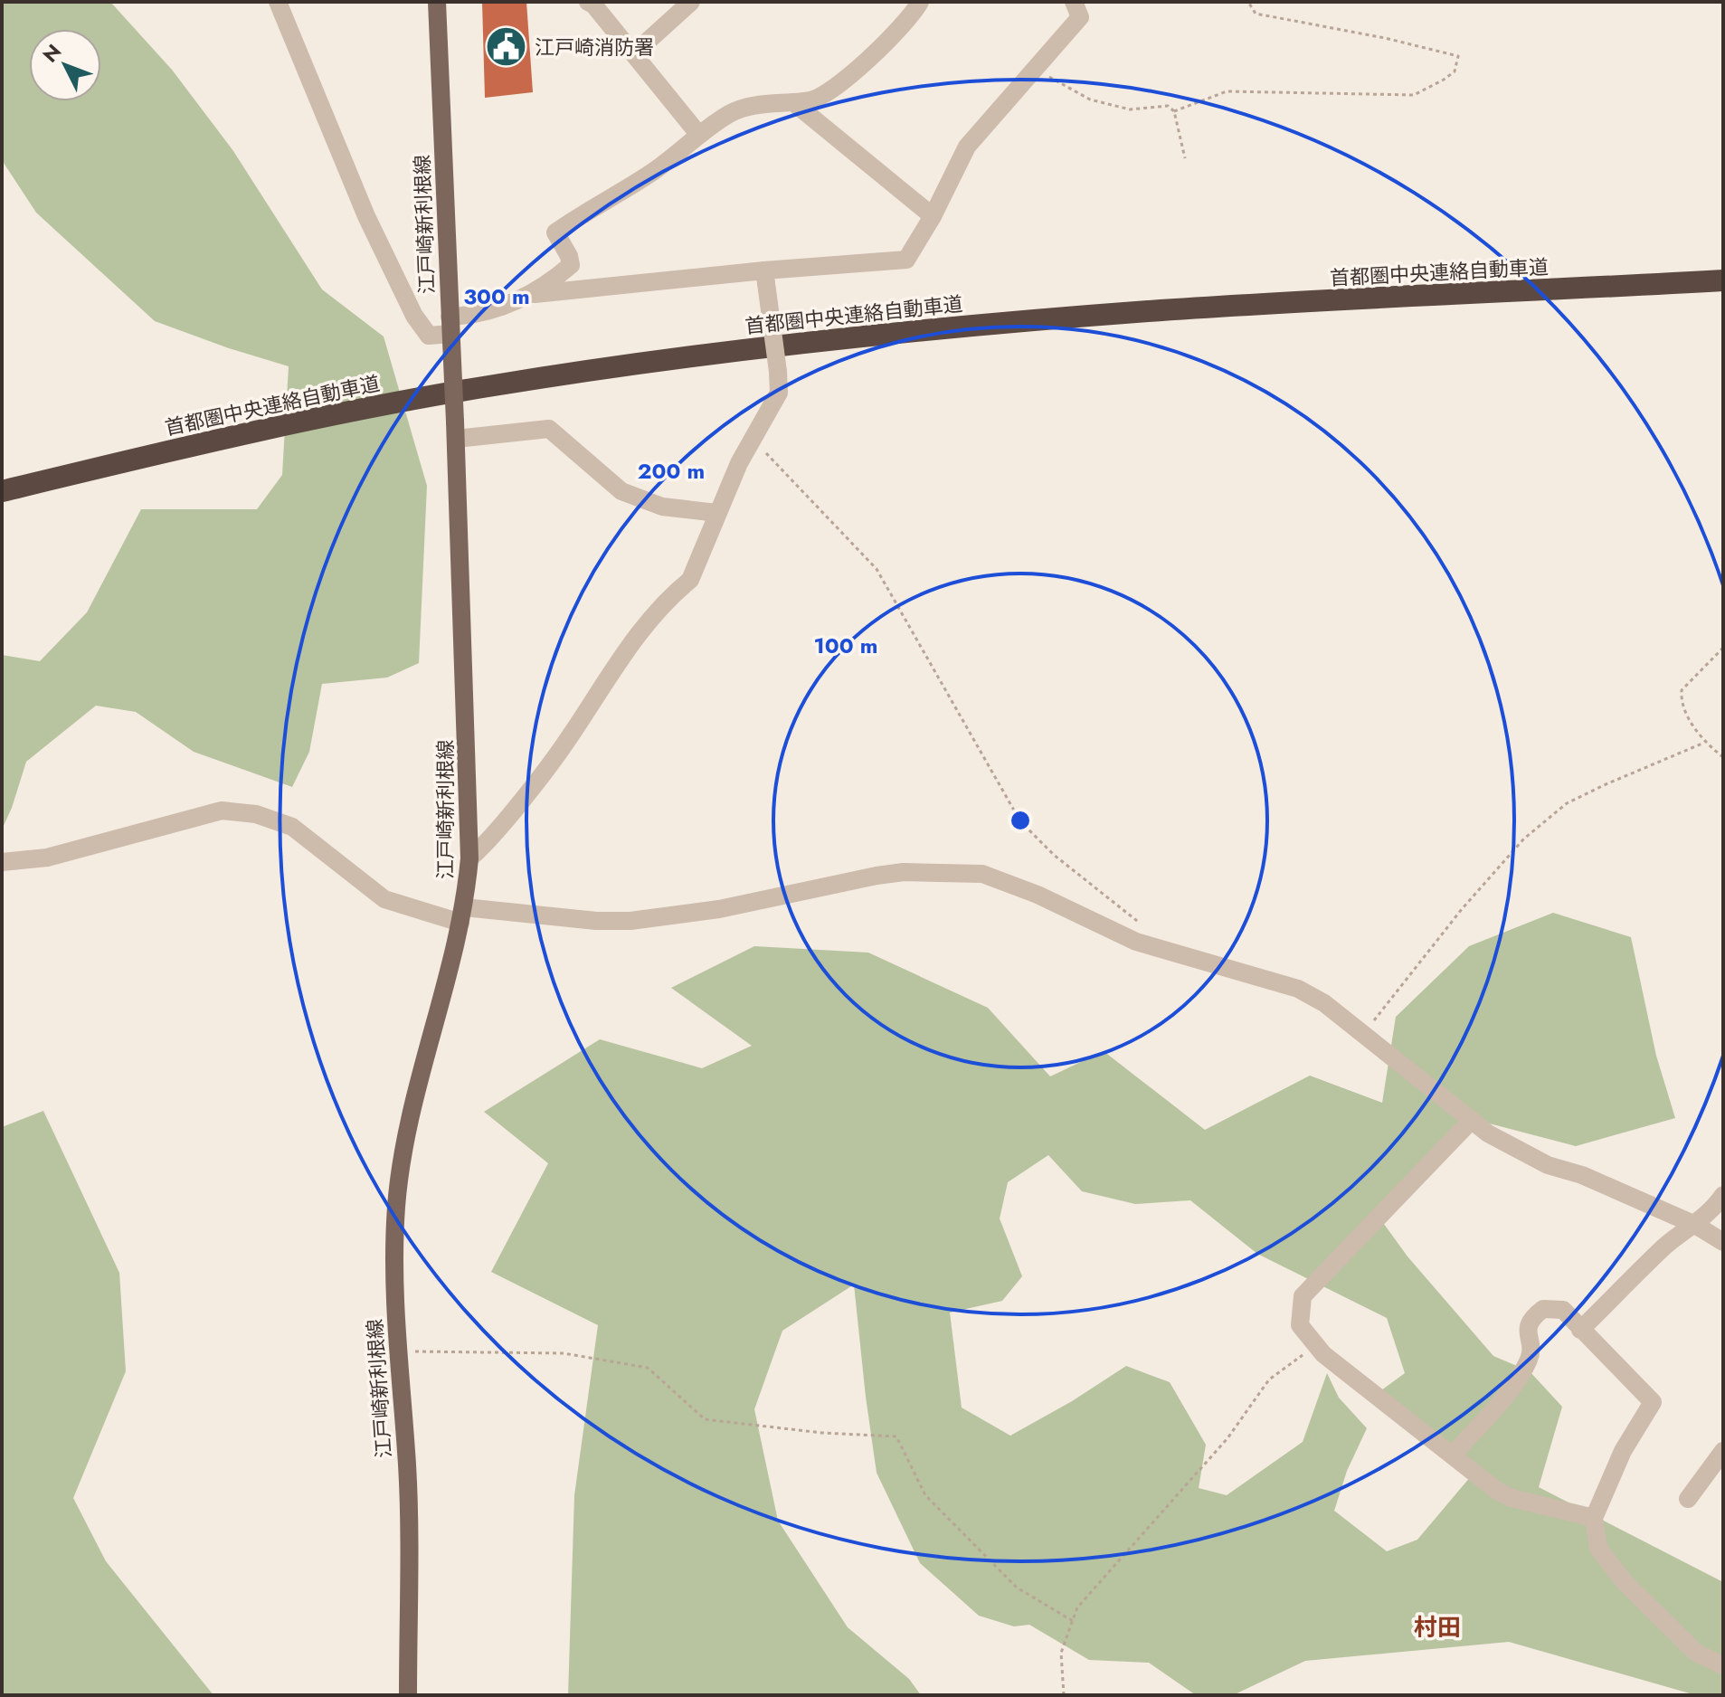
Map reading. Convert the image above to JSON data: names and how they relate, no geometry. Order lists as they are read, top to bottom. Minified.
{"streets":{"highway":["首都圏中央連絡自動車道"],"main road":["江戸崎新利根線"]},"districts":["村田"],"places":{"public building":["江戸崎消防署"]},"north":"top left","rings":["300 m","200 m","100 m"]}
